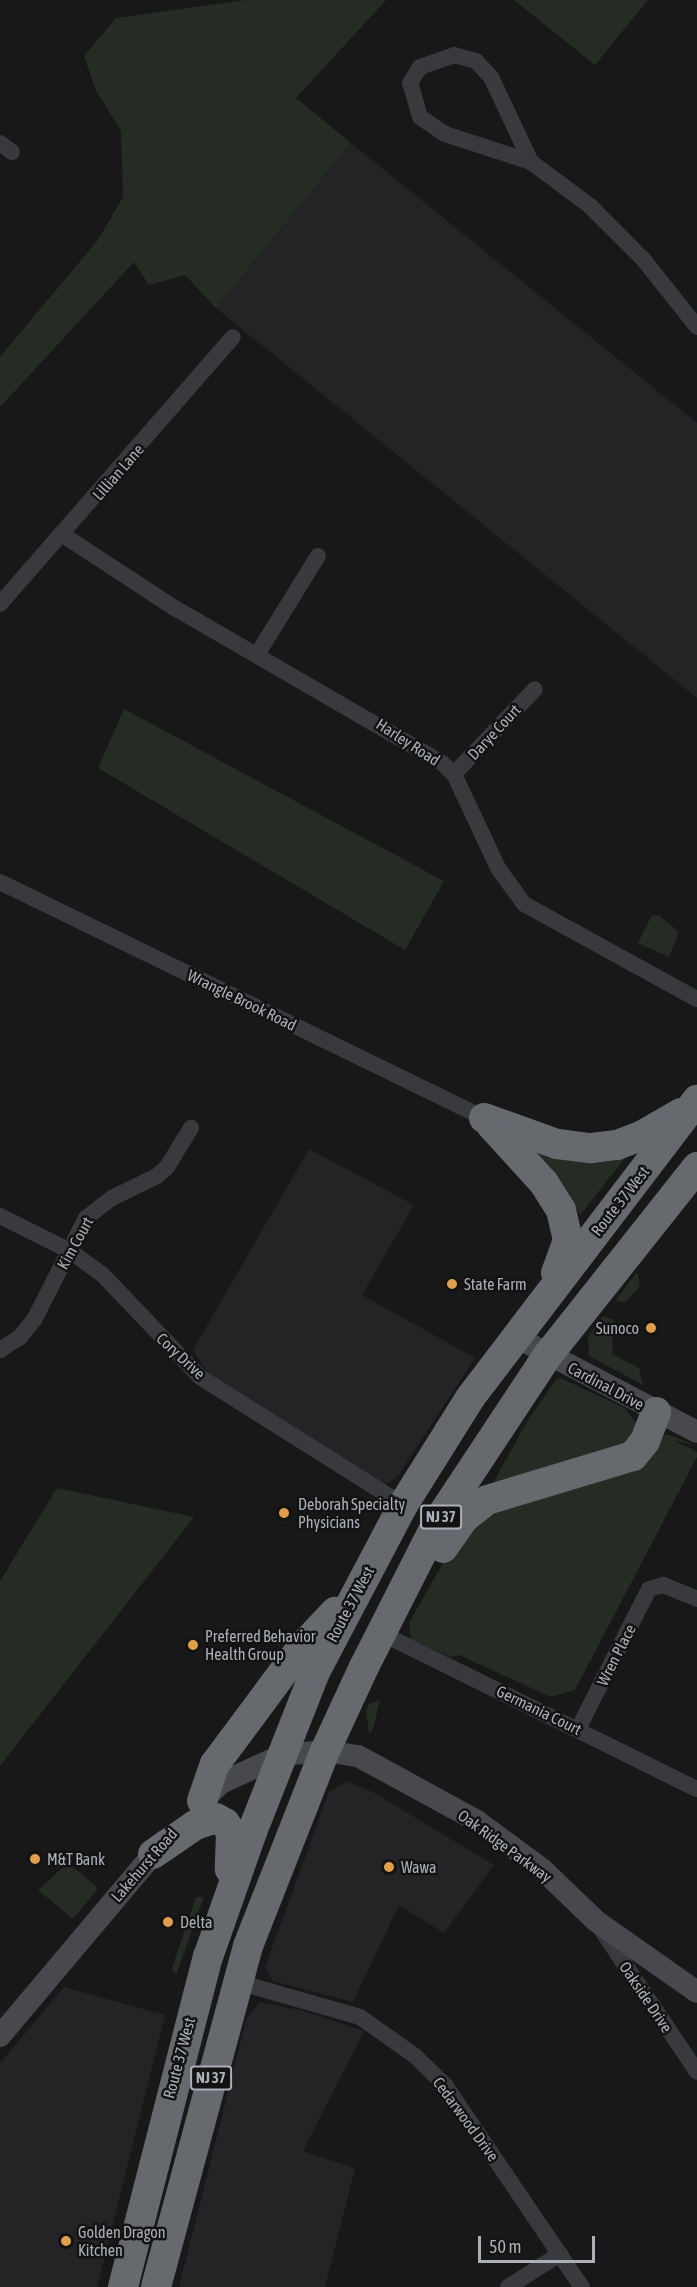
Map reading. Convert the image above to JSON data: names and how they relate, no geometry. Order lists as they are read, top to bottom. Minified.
{"streets":{"highway":["Route 37 West","NJ 37"],"main road":["Cardinal Drive","Oak Ridge Parkway","Lakehurst Road"],"street":["Lillian Lane","Darye Court","Harley Road","Wrangle Brook Road","Kim Court","Cory Drive","Wren Place","Germania Court","Oakside Drive","Cedarwood Drive"]},"crossings":[["Lillian Lane","Harley Road"],["Darye Court","Harley Road"],["Route 37 West","Cory Drive"],["Route 37 West","Cardinal Drive"],["Route 37 West","Lakehurst Road"],["Kim Court","Cory Drive"],["Cardinal Drive","NJ 37"],["NJ 37","Germania Court"],["NJ 37","Oak Ridge Parkway"],["NJ 37","Lakehurst Road"],["NJ 37","Cedarwood Drive"],["Wren Place","Germania Court"],["Oak Ridge Parkway","Lakehurst Road"],["Oak Ridge Parkway","Oakside Drive"]],"places":["State Farm","Sunoco","Deborah Specialty Physicians","Preferred Behavior Health Group","M&T Bank","Wawa","Delta","Golden Dragon Kitchen"],"scale_bar":"50 m"}
